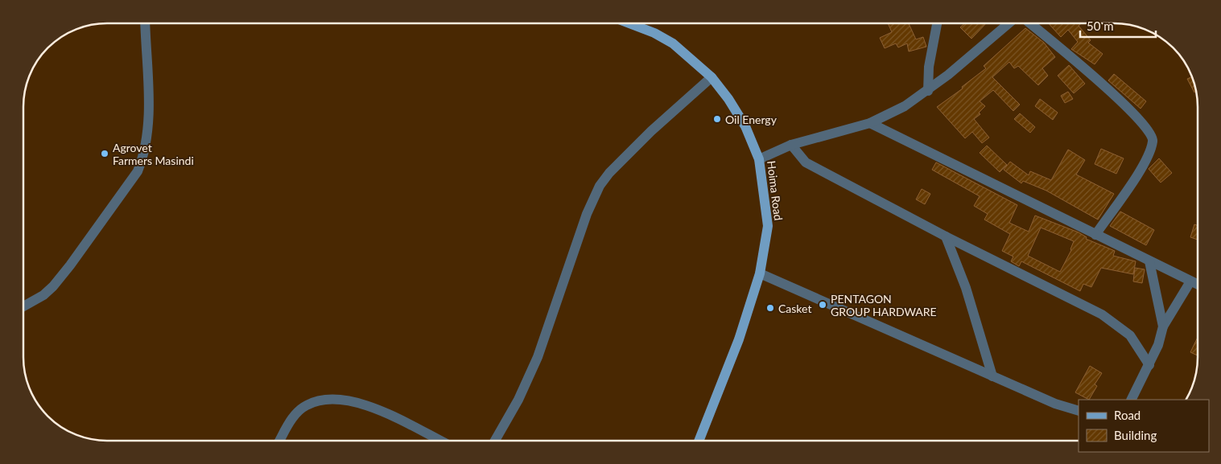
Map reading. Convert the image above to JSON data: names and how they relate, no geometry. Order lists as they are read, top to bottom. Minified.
{"streets":{"main road":["Hoima Road"]},"places":["Oil Energy","Agrovet Farmers Masindi","PENTAGON GROUP HARDWARE","Casket"],"legend":["Road","Building"],"scale_bar":"50 m"}
